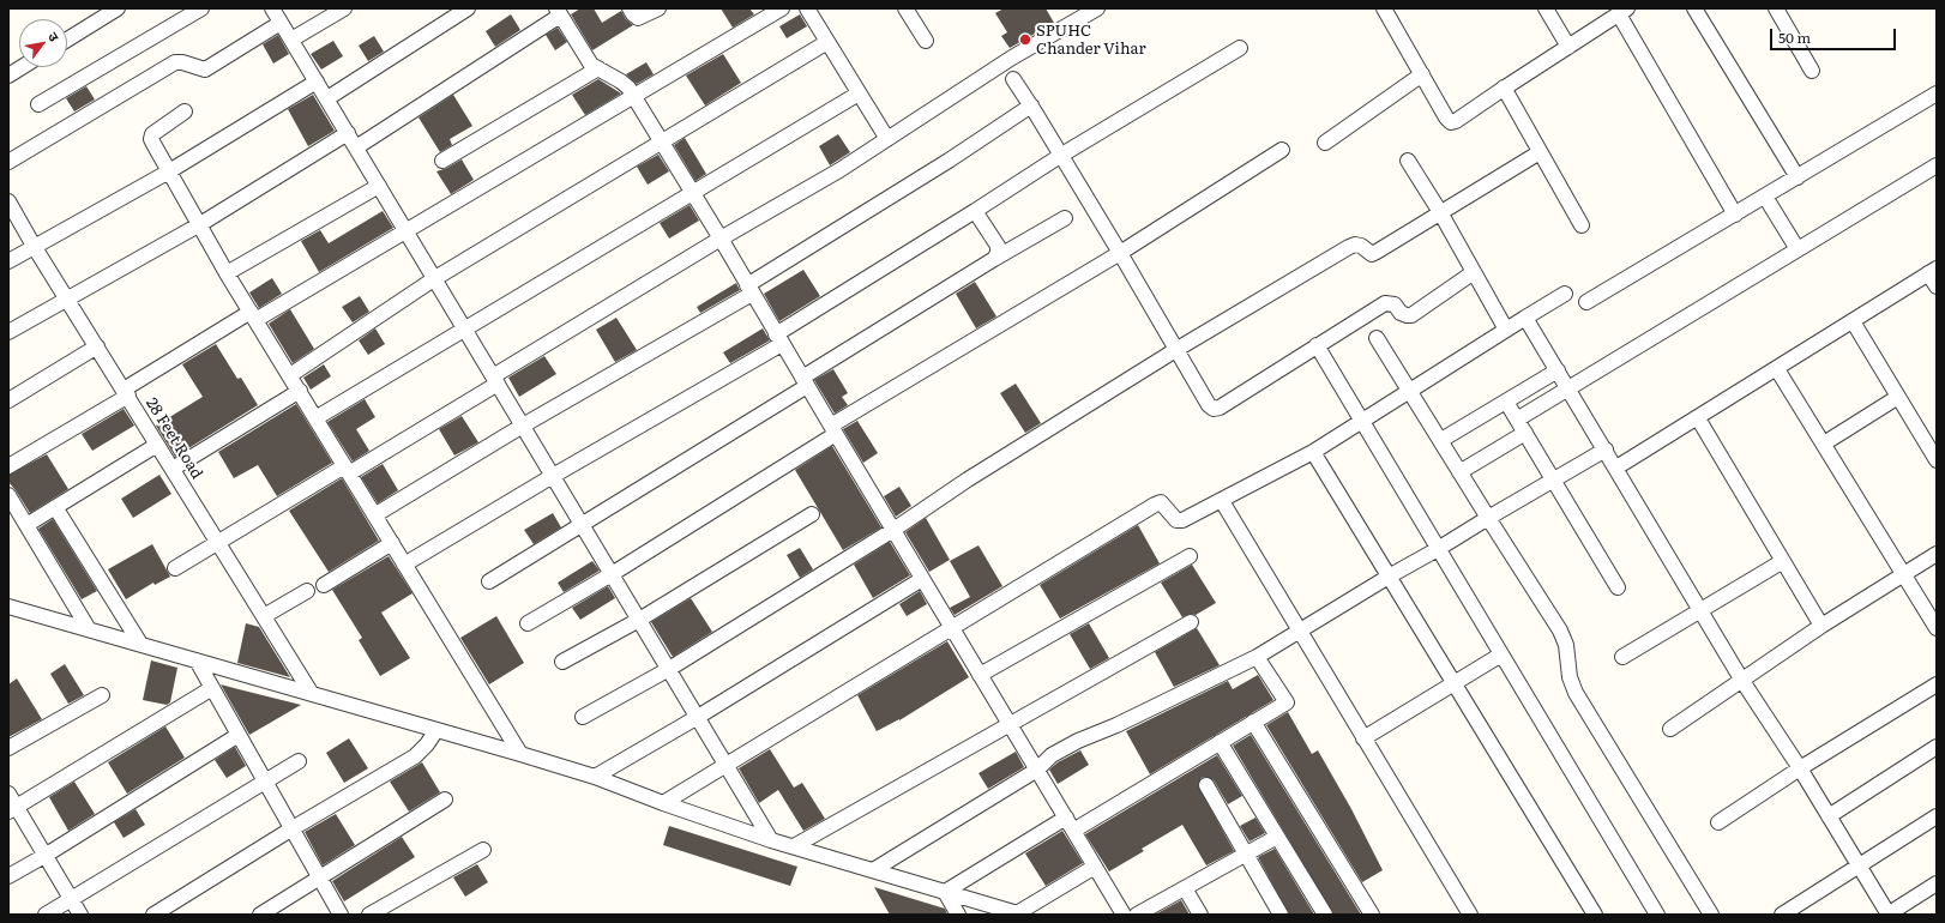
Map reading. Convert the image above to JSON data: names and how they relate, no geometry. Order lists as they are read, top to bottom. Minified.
{"streets":{"street":["28 Feet Road"]},"places":["SPUHC Chander Vihar"],"scale_bar":"50 m","north":"top right"}
